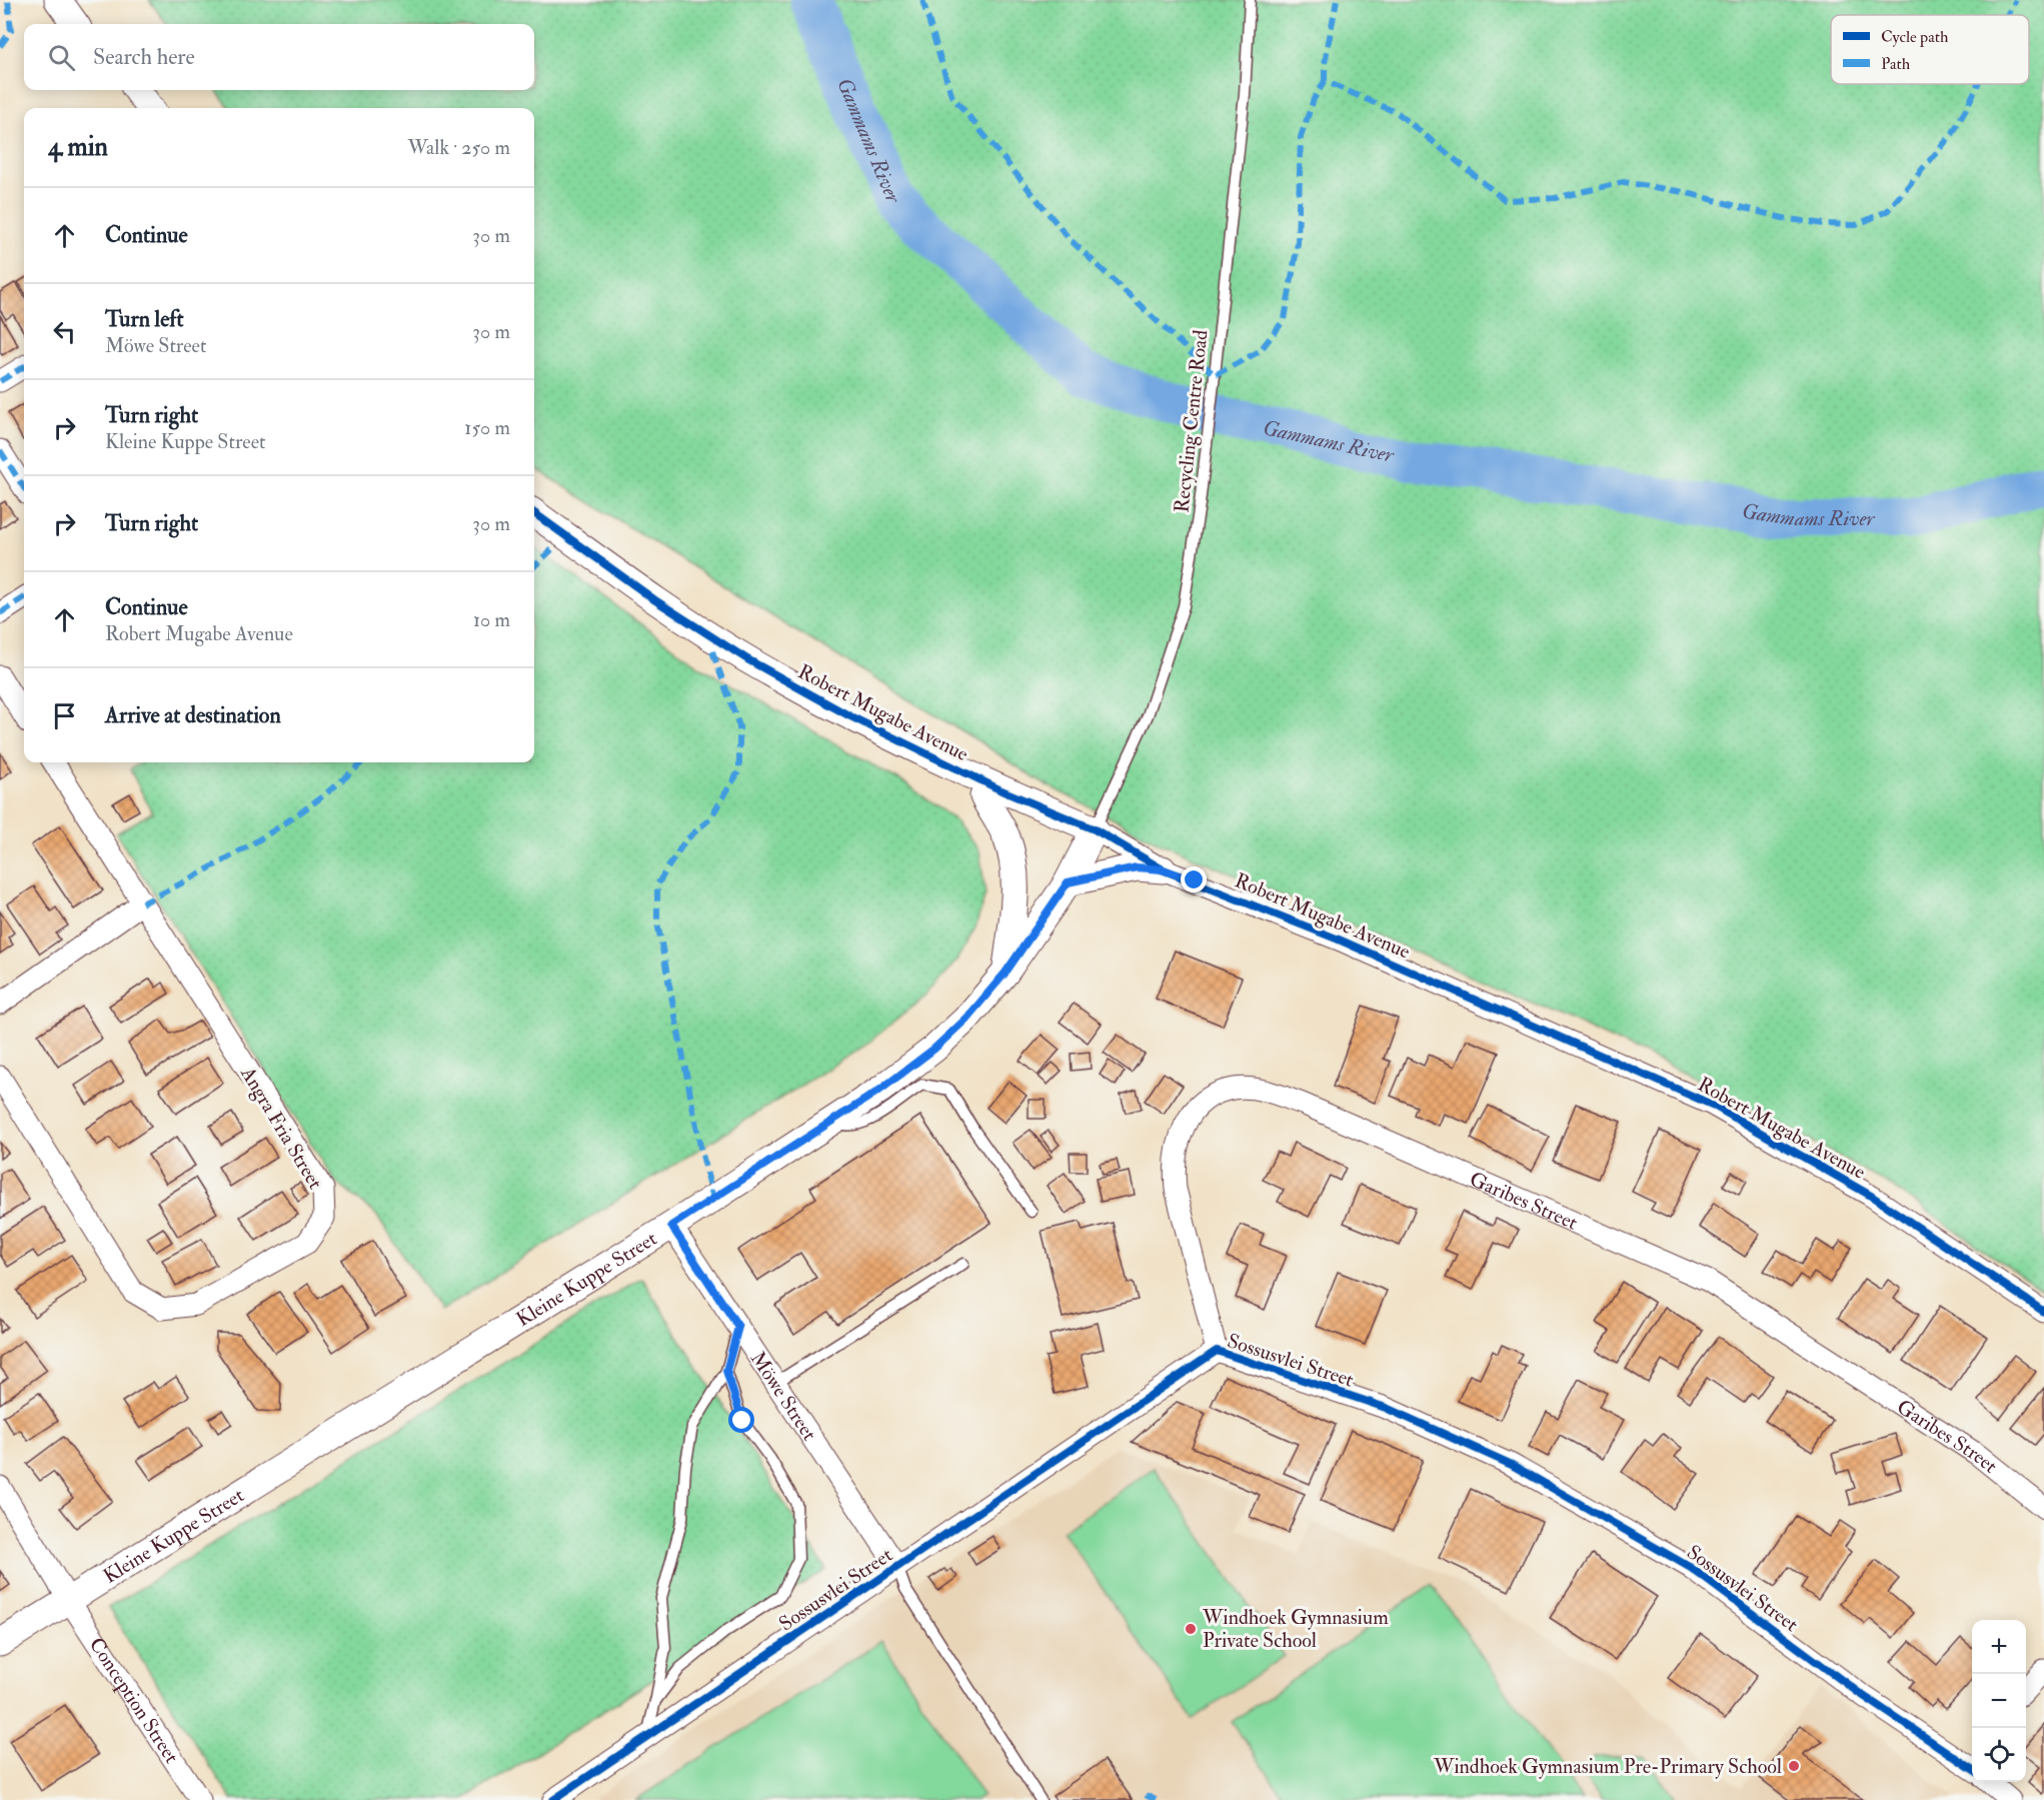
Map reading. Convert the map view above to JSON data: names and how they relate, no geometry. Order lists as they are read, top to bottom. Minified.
{"streets":{"street":["Robert Mugabe Avenue","Angra Fria Street","Garibes Street","Kleine Kuppe Street","Sossusvlei Street","Möwe Street","Conception Street"],"lane":["Recycling Centre Road"]},"crossings":[["Recycling Centre Road","Robert Mugabe Avenue"],["Recycling Centre Road","Kleine Kuppe Street"],["Robert Mugabe Avenue","Kleine Kuppe Street"],["Garibes Street","Sossusvlei Street"],["Kleine Kuppe Street","Möwe Street"],["Kleine Kuppe Street","Conception Street"],["Sossusvlei Street","Möwe Street"]],"water":["Gammams River"],"places":["Windhoek Gymnasium Private School","Windhoek Gymnasium Pre-Primary School"],"legend":["Cycle path","Path"],"page":{"search":"Search here","heading":["4 min","Walk · 250 m"],"list":[["Continue","30 m"],["Turn left","Möwe Street","30 m"],["Turn right","Kleine Kuppe Street","150 m"],["Turn right","30 m"],["Continue","Robert Mugabe Avenue","10 m"],"Arrive at destination"],"map_buttons":["+","−"]}}
